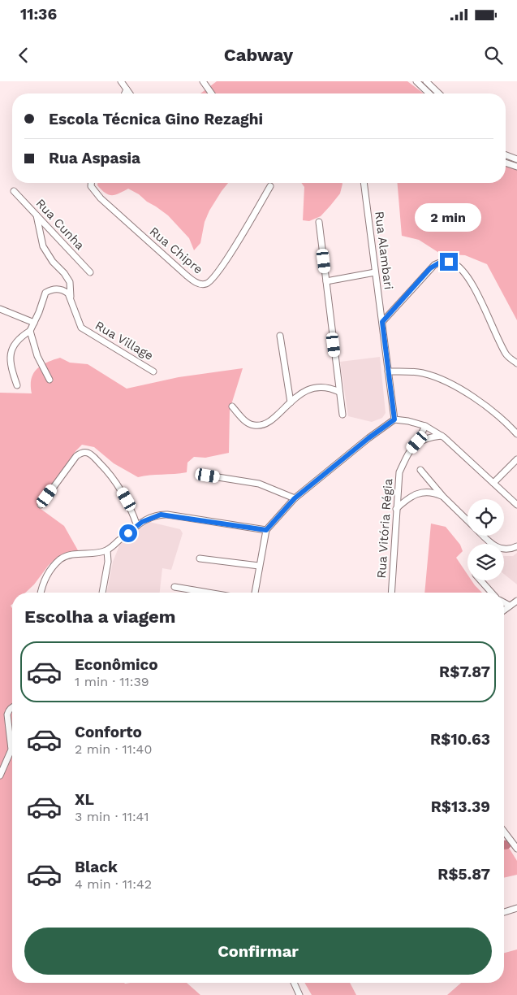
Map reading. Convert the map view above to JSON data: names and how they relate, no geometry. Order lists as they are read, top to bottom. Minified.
{"streets":{"street":["Rua Cunha","Rua Chipre","Rua Alambari","Rua Village","Rua Vitória Régia"]},"crossings":[["Rua Cunha","Rua Village"]],"page":{"status":"11:36","header":"Cabway","banner":["Escola Técnica Gino Rezaghi","Rua Aspasia"],"bubble":"2 min","heading":"Escolha a viagem","list":[{"name":"Econômico","note":"1 min · 11:39","value":"R$7.87"},{"name":"Conforto","note":"2 min · 11:40","value":"R$10.63"},{"name":"XL","note":"3 min · 11:41","value":"R$13.39"},{"name":"Black","note":"4 min · 11:42","value":"R$5.87"}],"buttons":"Confirmar"}}
